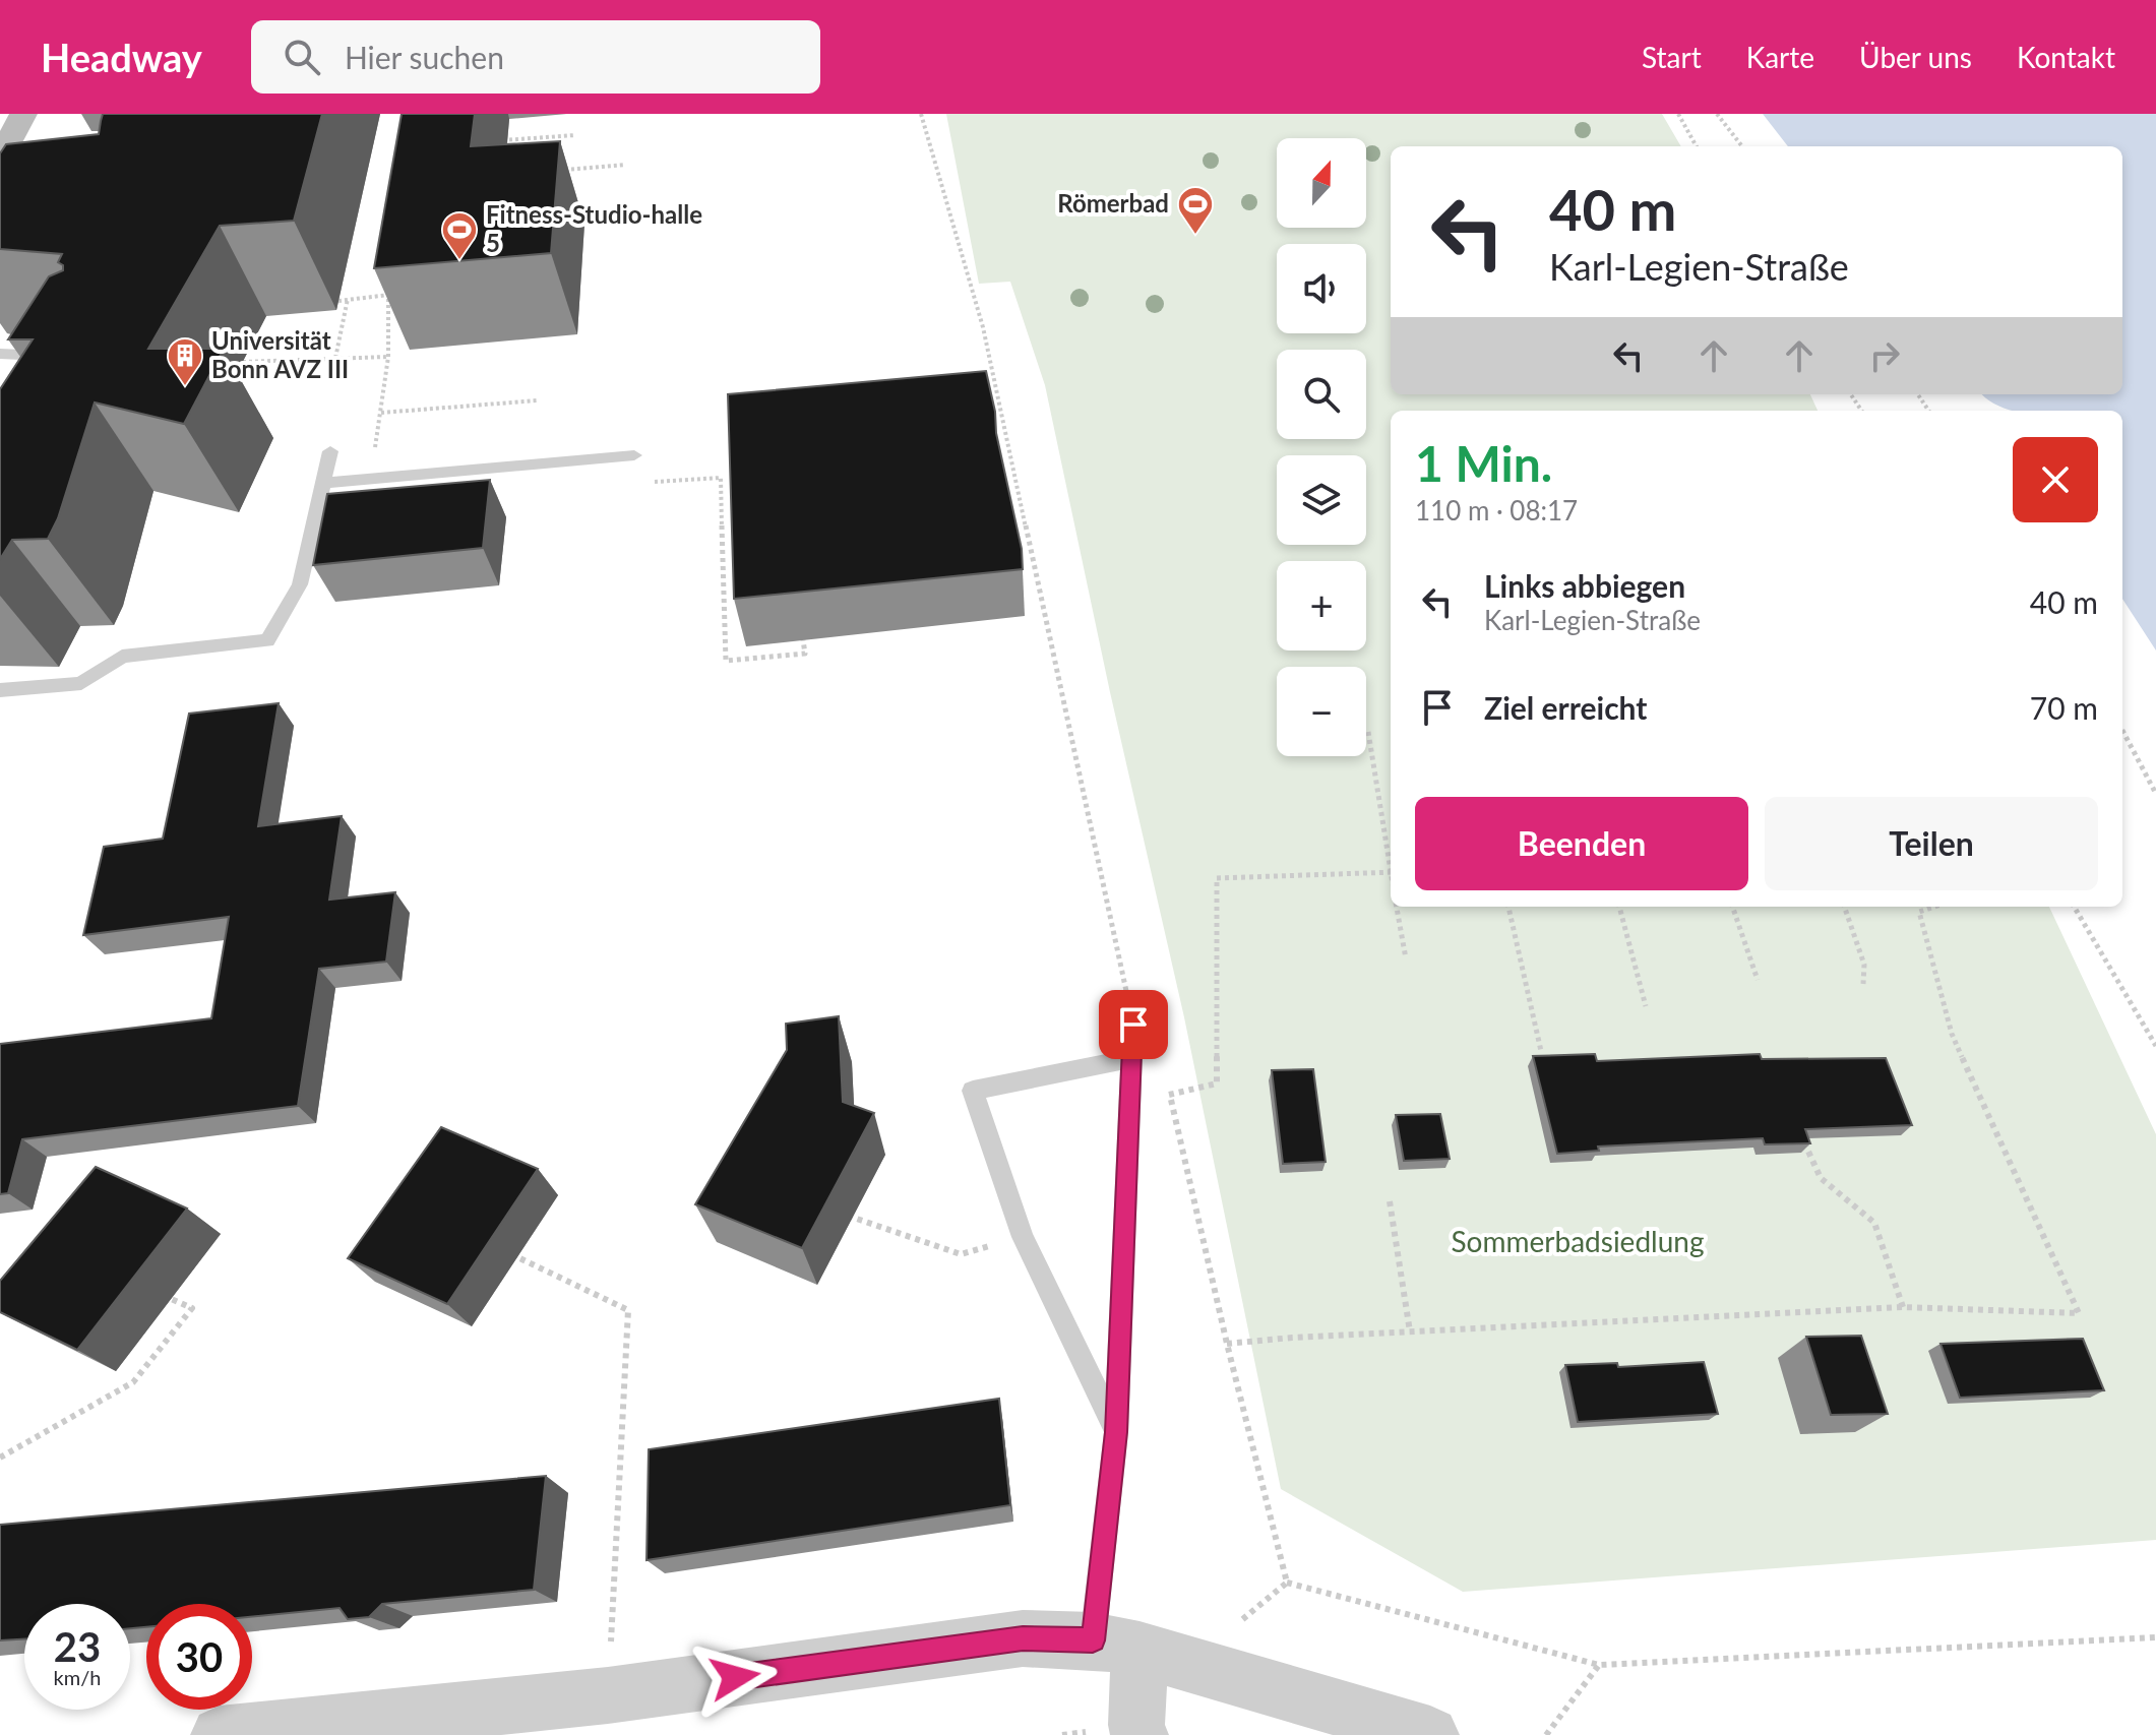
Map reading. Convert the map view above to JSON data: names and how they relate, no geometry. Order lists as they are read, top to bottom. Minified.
{"parks":["Sommerbadsiedlung"],"places":{"sports":["Römerbad","Fitness-Studio-halle 5"],"building":["Universität Bonn AVZ III"]},"north":"top","page":{"header":"Headway","search":"Hier suchen","nav":["Start","Karte","Über uns","Kontakt"],"map_buttons":["+","−"],"turn":["40 m","Karl-Legien-Straße"],"heading":["1 Min.","110 m · 08:17"],"list":[{"name":"Links abbiegen","note":"Karl-Legien-Straße","value":"40 m"},{"name":"Ziel erreicht","value":"70 m"}],"buttons":["Beenden","Teilen"],"speed":"23 km/h","limit":"30"}}
